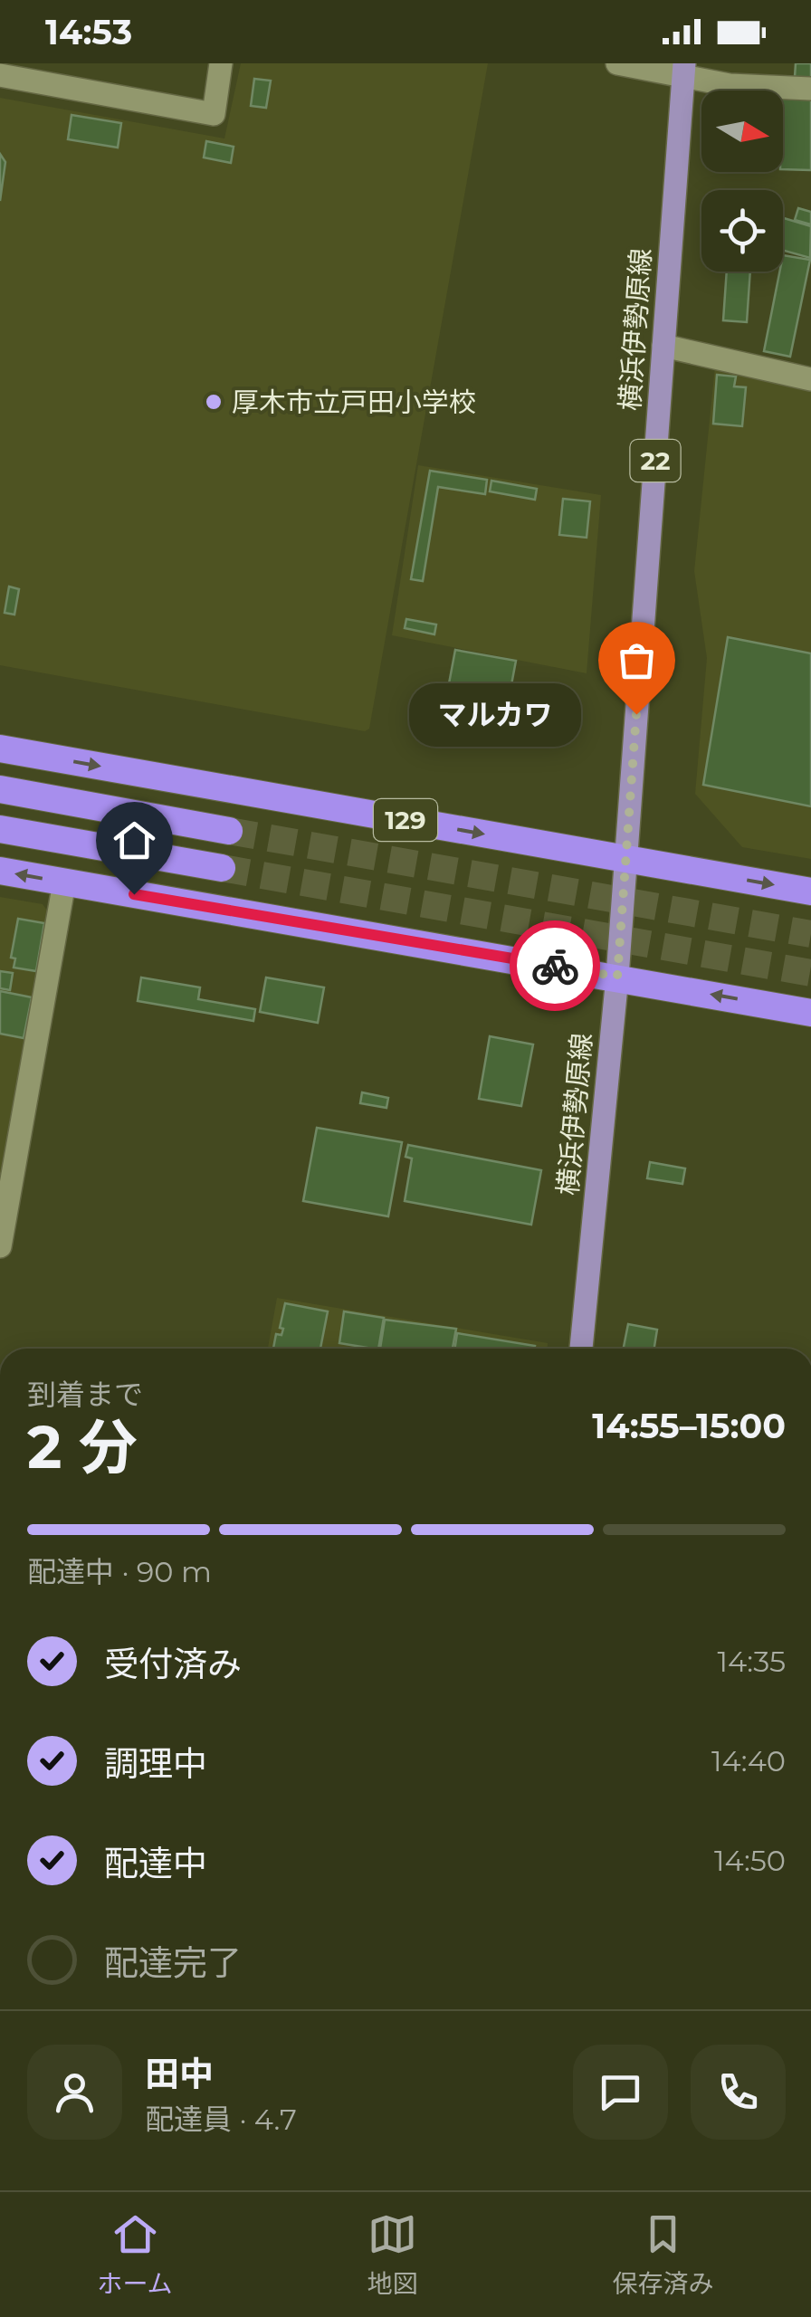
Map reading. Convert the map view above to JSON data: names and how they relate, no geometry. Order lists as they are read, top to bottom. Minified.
{"streets":{"highway":["129"],"main road":["横浜伊勢原線","22"]},"crossings":[["横浜伊勢原線","129"]],"places":["厚木市立戸田小学校","マルカワ"],"north":"right","page":{"status":"14:53","bubble":"マルカワ","heading":["2 分","到着まで","14:55–15:00"],"panel":["田中","配達員 · 4.7"],"bar":"配達中 · 90 m","list":[["受付済み","14:35"],["調理中","14:40"],["配達中","14:50"],"配達完了"],"tabs":["ホーム","地図","保存済み"]}}
